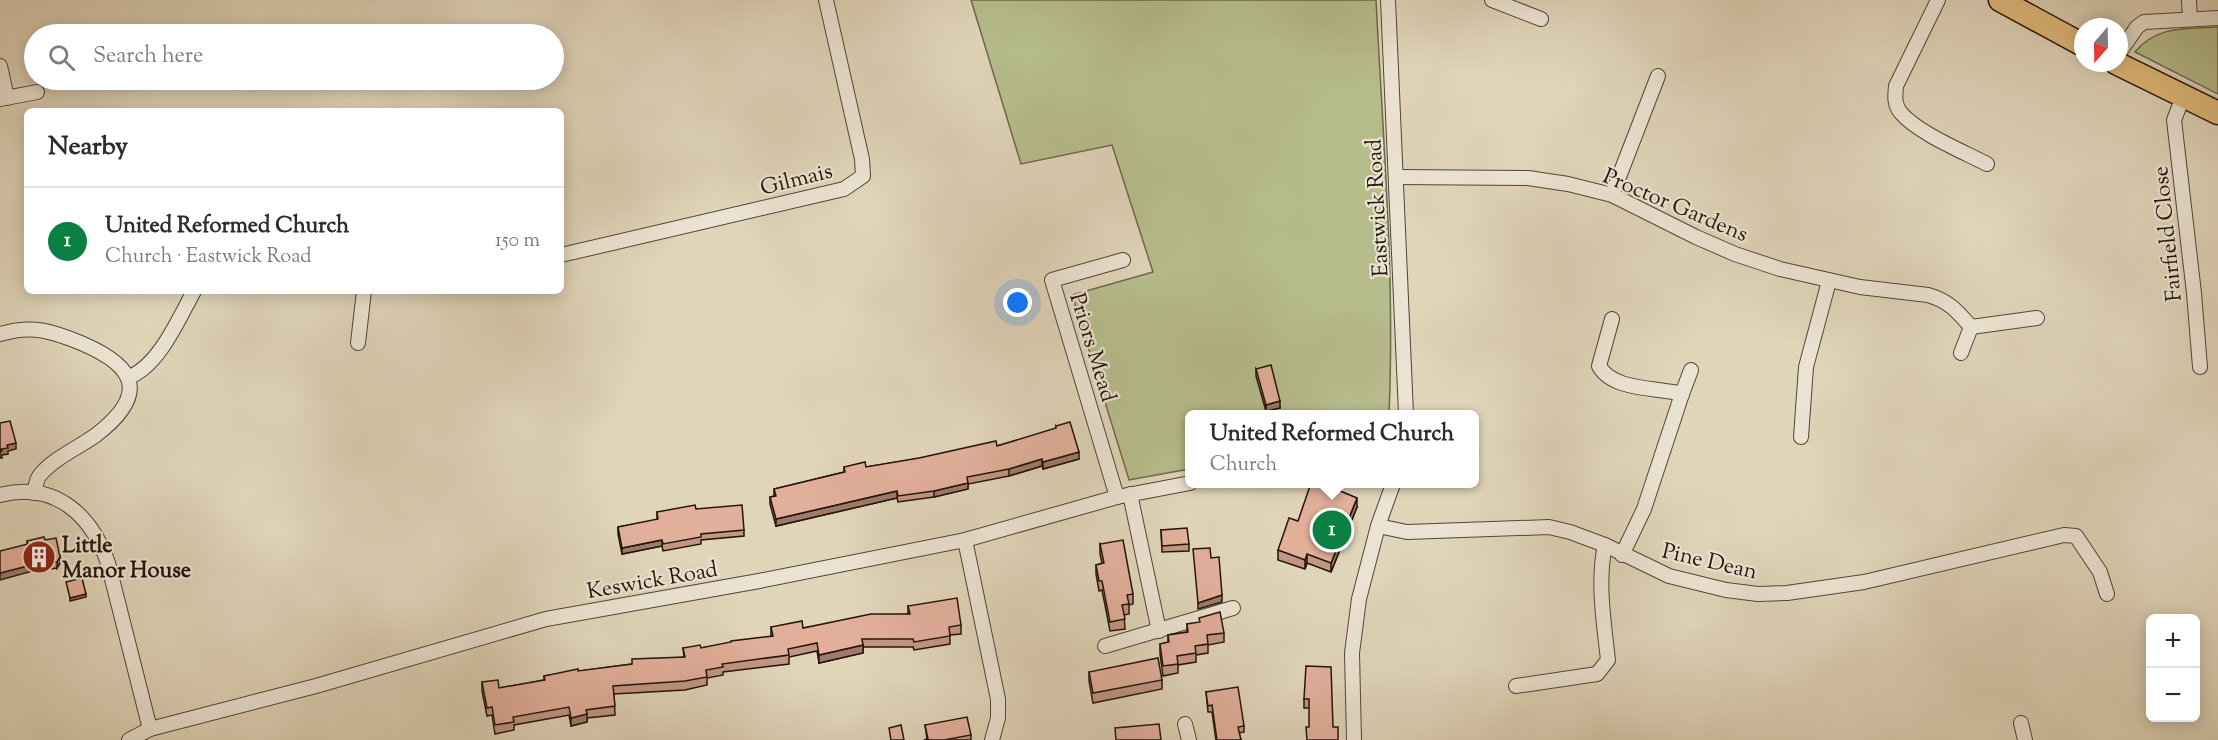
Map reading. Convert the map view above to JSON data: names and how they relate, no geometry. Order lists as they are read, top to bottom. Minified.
{"streets":{"street":["Gilmais","Proctor Gardens","Eastwick Road","Fairfield Close","Priors Mead","Pine Dean","Keswick Road"]},"crossings":[["Proctor Gardens","Eastwick Road"],["Priors Mead","Keswick Road"]],"places":{"building":["Little Manor House"]},"north":"bottom","page":{"search":"Search here","heading":"Nearby","list":[{"mark":"1","name":"United Reformed Church","note":"Church · Eastwick Road","value":"150 m"}],"popup":["United Reformed Church","Church"],"pins":"1","map_buttons":["+","−"]}}
